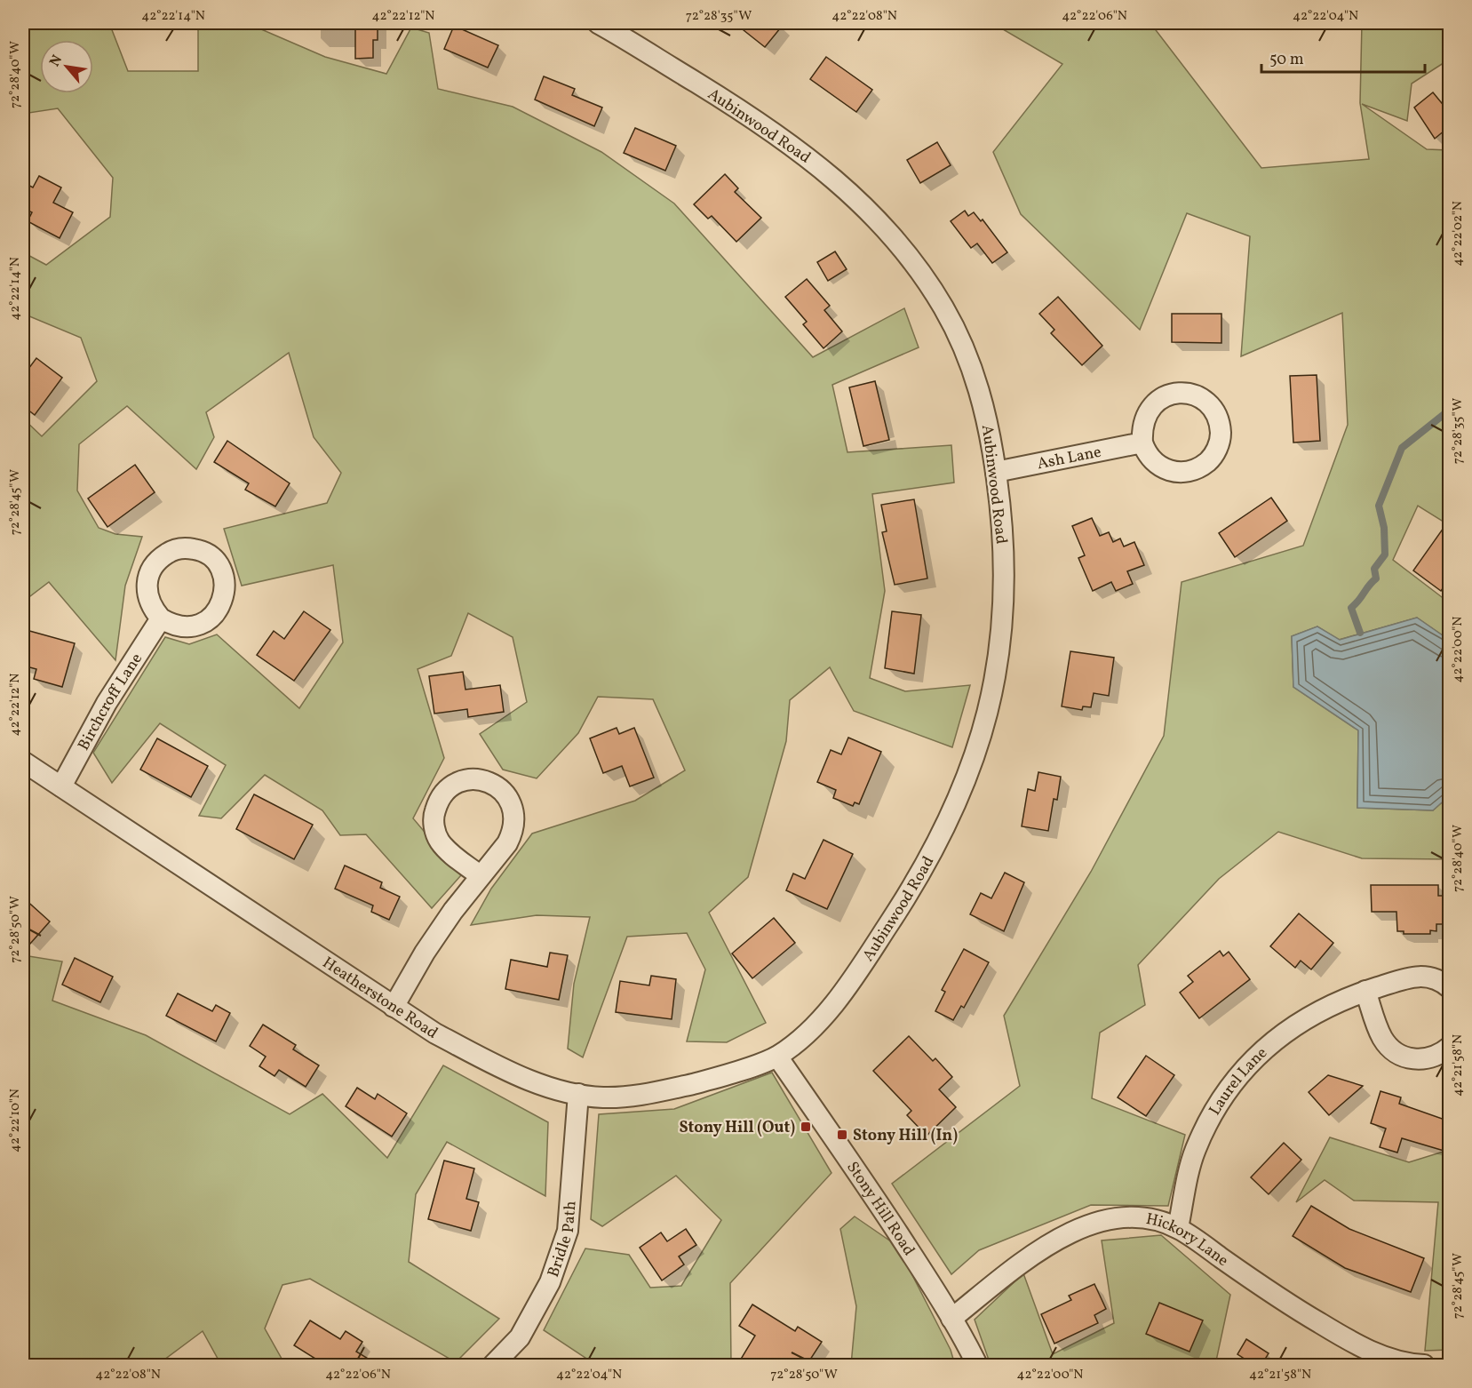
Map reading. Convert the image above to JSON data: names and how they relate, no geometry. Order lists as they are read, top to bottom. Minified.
{"streets":{"street":["Aubinwood Road","Ash Lane","Birchcroff Lane","Heatherstone Road","Laurel Lane","Stony Hill Road","Bridle Path","Hickory Lane"]},"crossings":[["Aubinwood Road","Ash Lane"],["Aubinwood Road","Heatherstone Road"],["Aubinwood Road","Stony Hill Road"],["Birchcroff Lane","Heatherstone Road"],["Heatherstone Road","Stony Hill Road"],["Heatherstone Road","Bridle Path"],["Laurel Lane","Hickory Lane"],["Stony Hill Road","Hickory Lane"]],"places":{"transit":["Stony Hill (Out)","Stony Hill (In)"]},"scale_bar":"50 m","north":"top left","coordinates":["42°22'14\"N","42°22'12\"N","72°28'35\"W","42°22'08\"N","42°22'06\"N","42°22'04\"N","72°28'40\"W","42°22'02\"N","72°28'45\"W","42°22'00\"N","72°28'50\"W","42°21'58\"N","42°22'10\"N"]}
